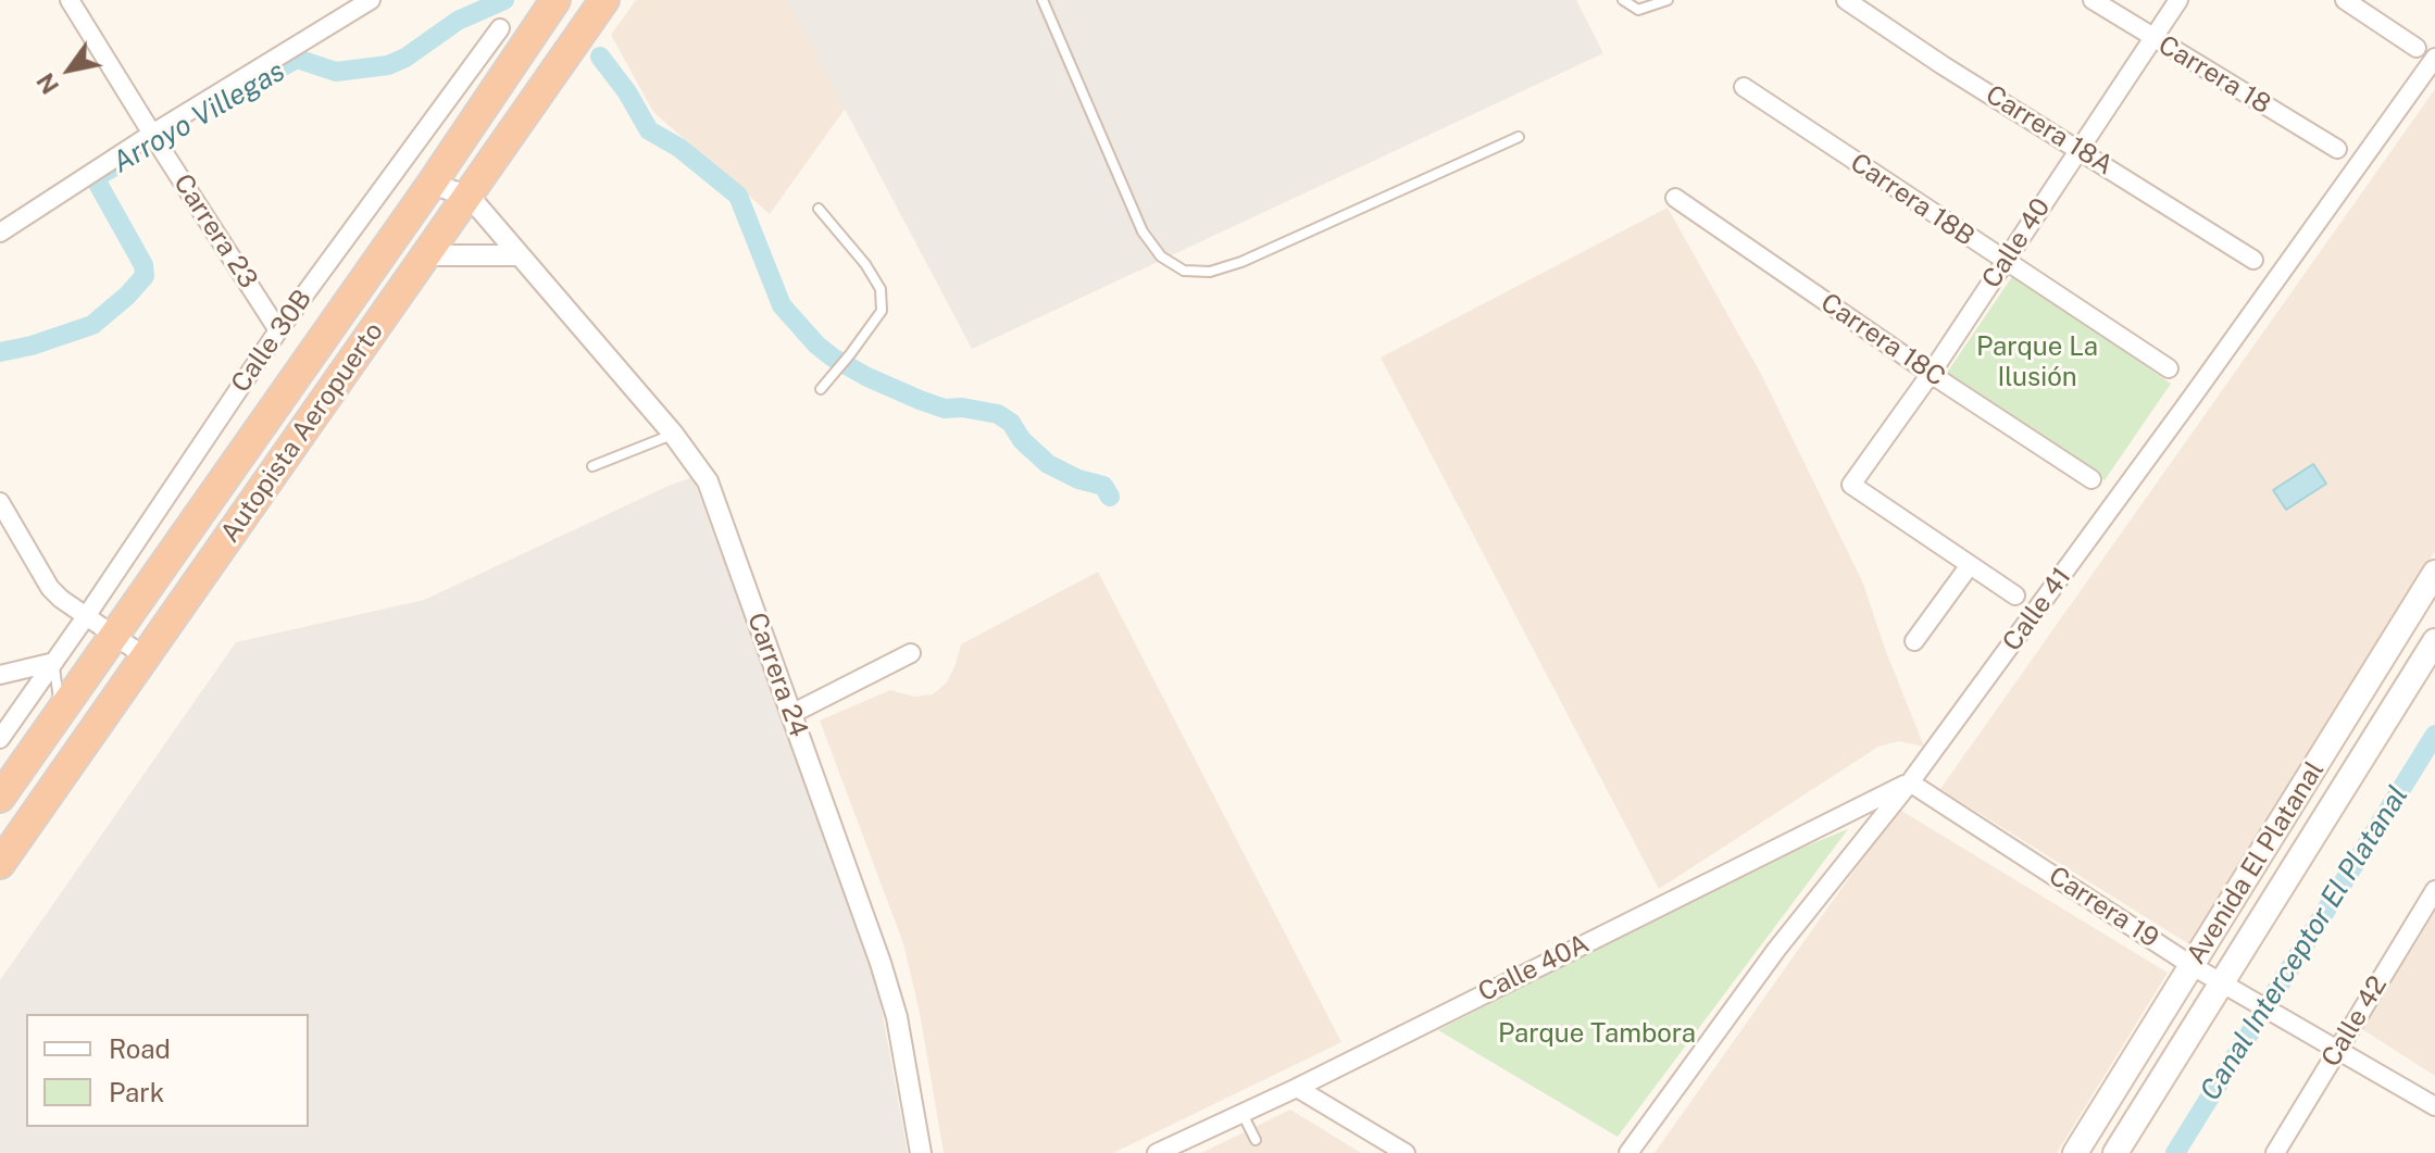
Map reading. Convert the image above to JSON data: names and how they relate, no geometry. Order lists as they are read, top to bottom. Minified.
{"streets":{"highway":["Autopista Aeropuerto"],"main road":["Avenida El Platanal"],"street":["Carrera 18","Carrera 18A","Carrera 18B","Carrera 23","Calle 40","Carrera 18C","Calle 30B","Calle 41","Carrera 24","Carrera 19","Calle 40A","Calle 42"]},"crossings":[["Carrera 18","Calle 40"],["Carrera 18A","Calle 40"],["Carrera 18B","Calle 40"],["Carrera 23","Calle 30B"],["Calle 40","Carrera 18C"],["Autopista Aeropuerto","Carrera 24"],["Calle 41","Carrera 19"],["Calle 41","Calle 40A"],["Avenida El Platanal","Carrera 19"],["Carrera 19","Calle 40A"],["Carrera 19","Calle 42"]],"water":["Arroyo Villegas","Canal Interceptor El Platanal"],"parks":["Parque La Ilusión","Parque Tambora"],"legend":["Road","Park"],"north":"bottom left"}
